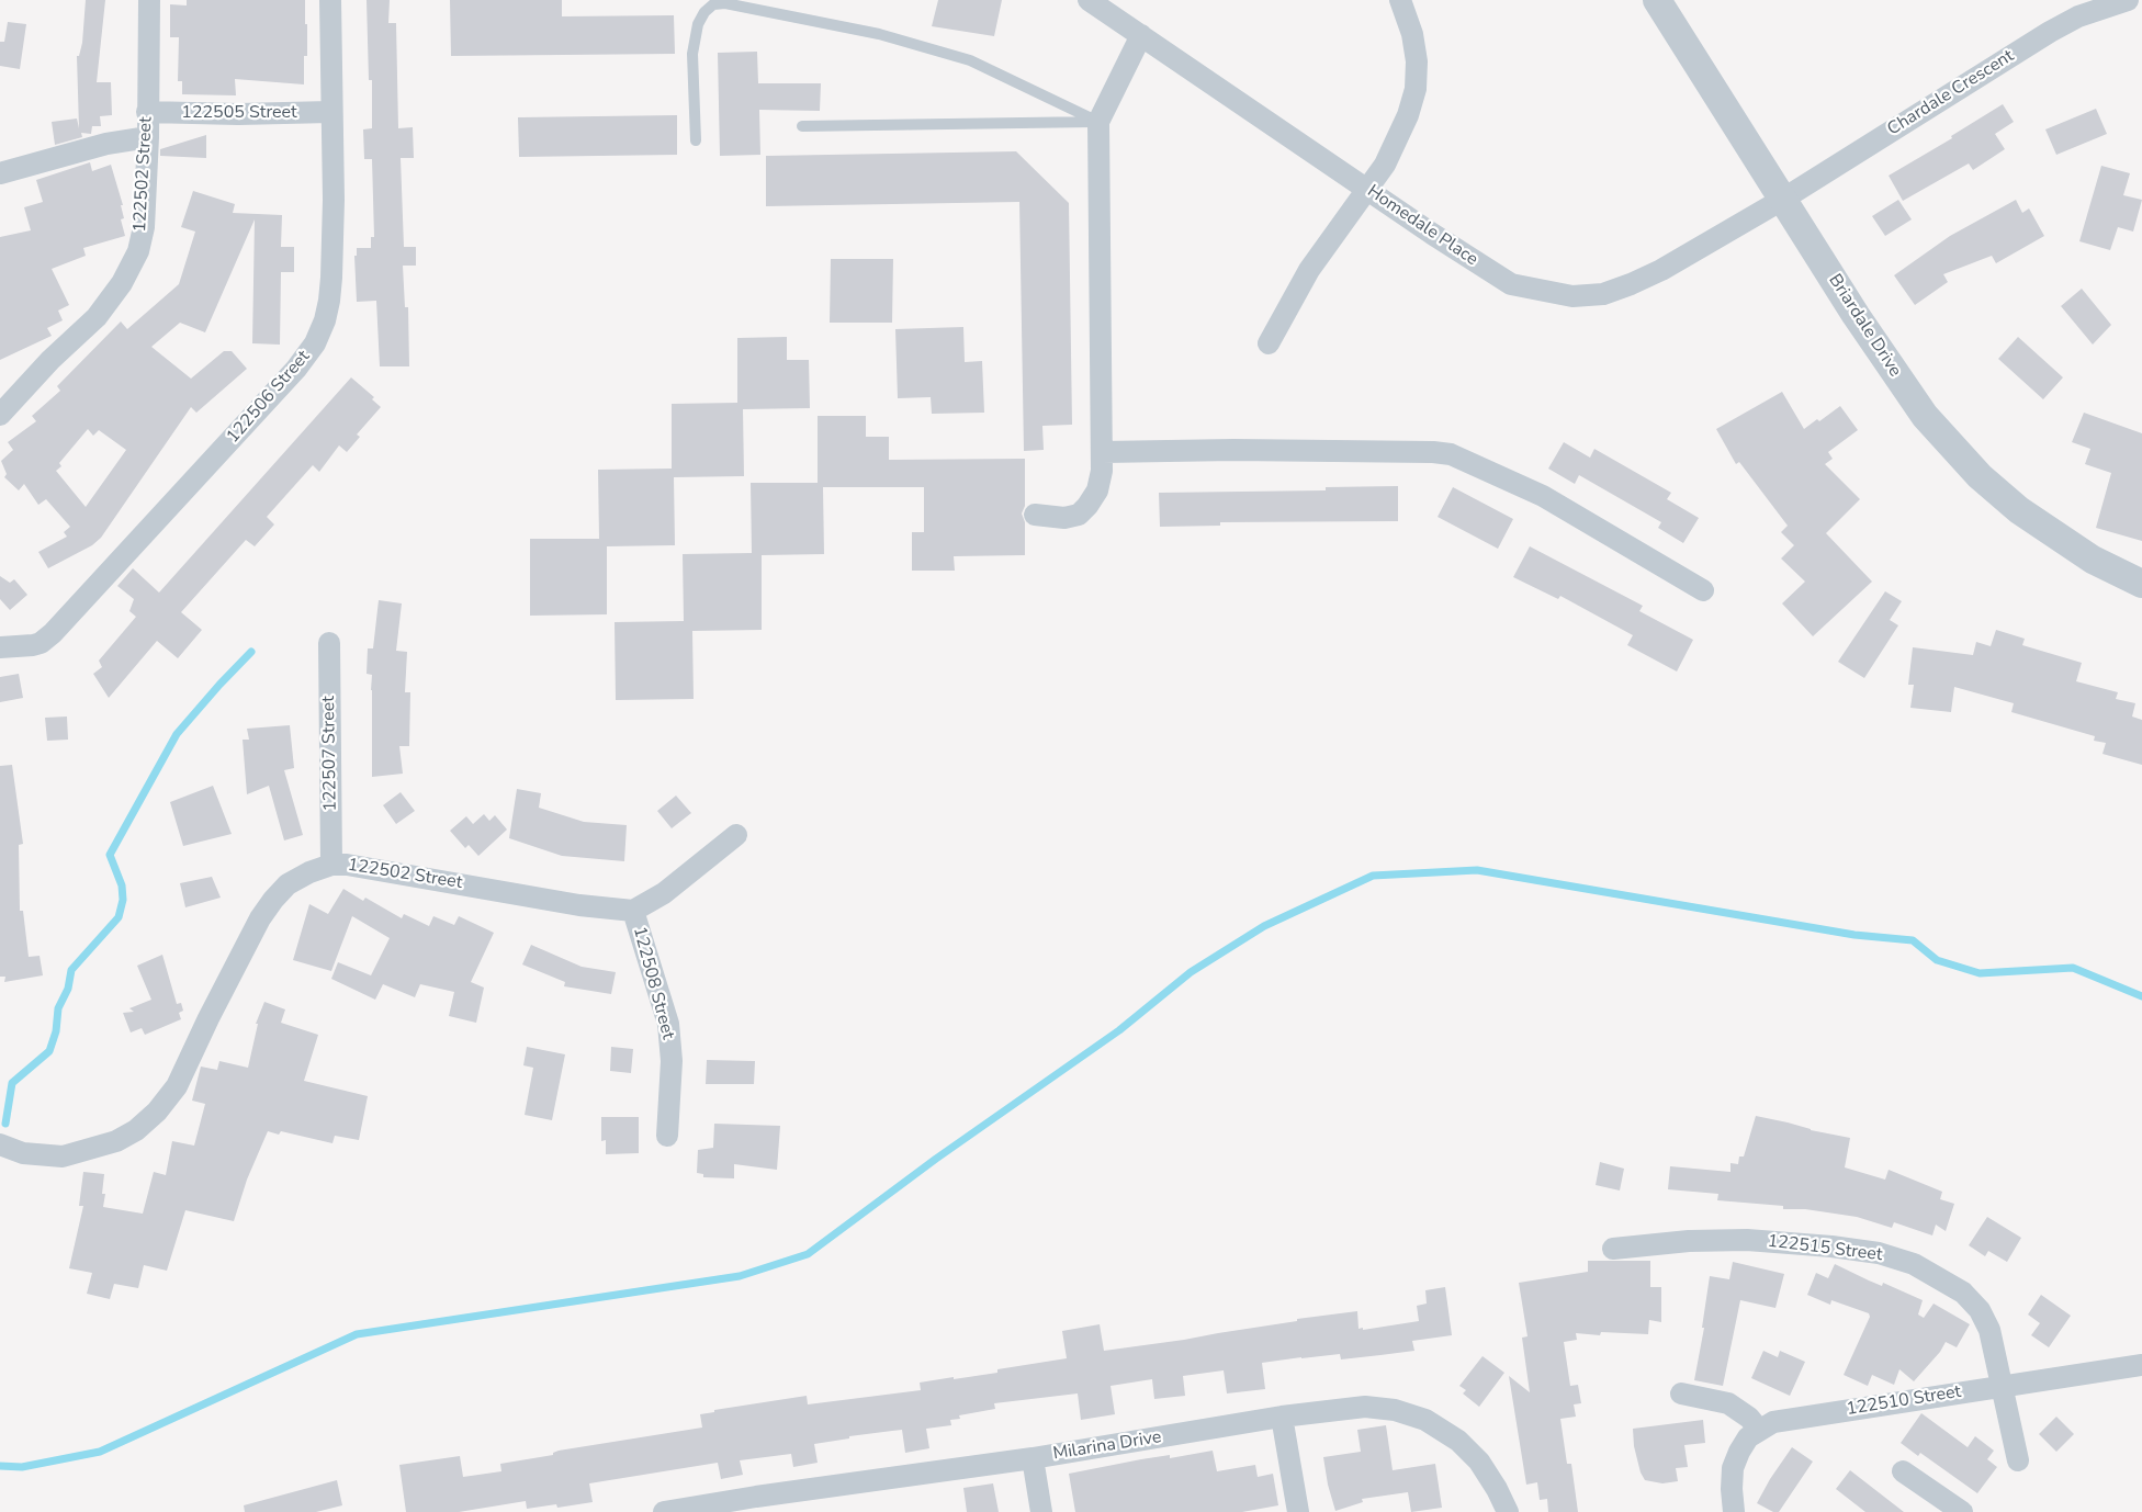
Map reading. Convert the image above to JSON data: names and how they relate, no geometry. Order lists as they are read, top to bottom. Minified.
{"streets":{"street":["Chardale Crescent","122505 Street","122502 Street","Homedale Place","Briardale Drive","122506 Street","122507 Street","122508 Street","122515 Street","122510 Street","Milarina Drive"]},"crossings":[["Chardale Crescent","Homedale Place"],["Chardale Crescent","Briardale Drive"],["122505 Street","122502 Street"],["122505 Street","122506 Street"],["122502 Street","122507 Street"],["122502 Street","122508 Street"],["Homedale Place","Briardale Drive"],["122515 Street","122510 Street"]]}
